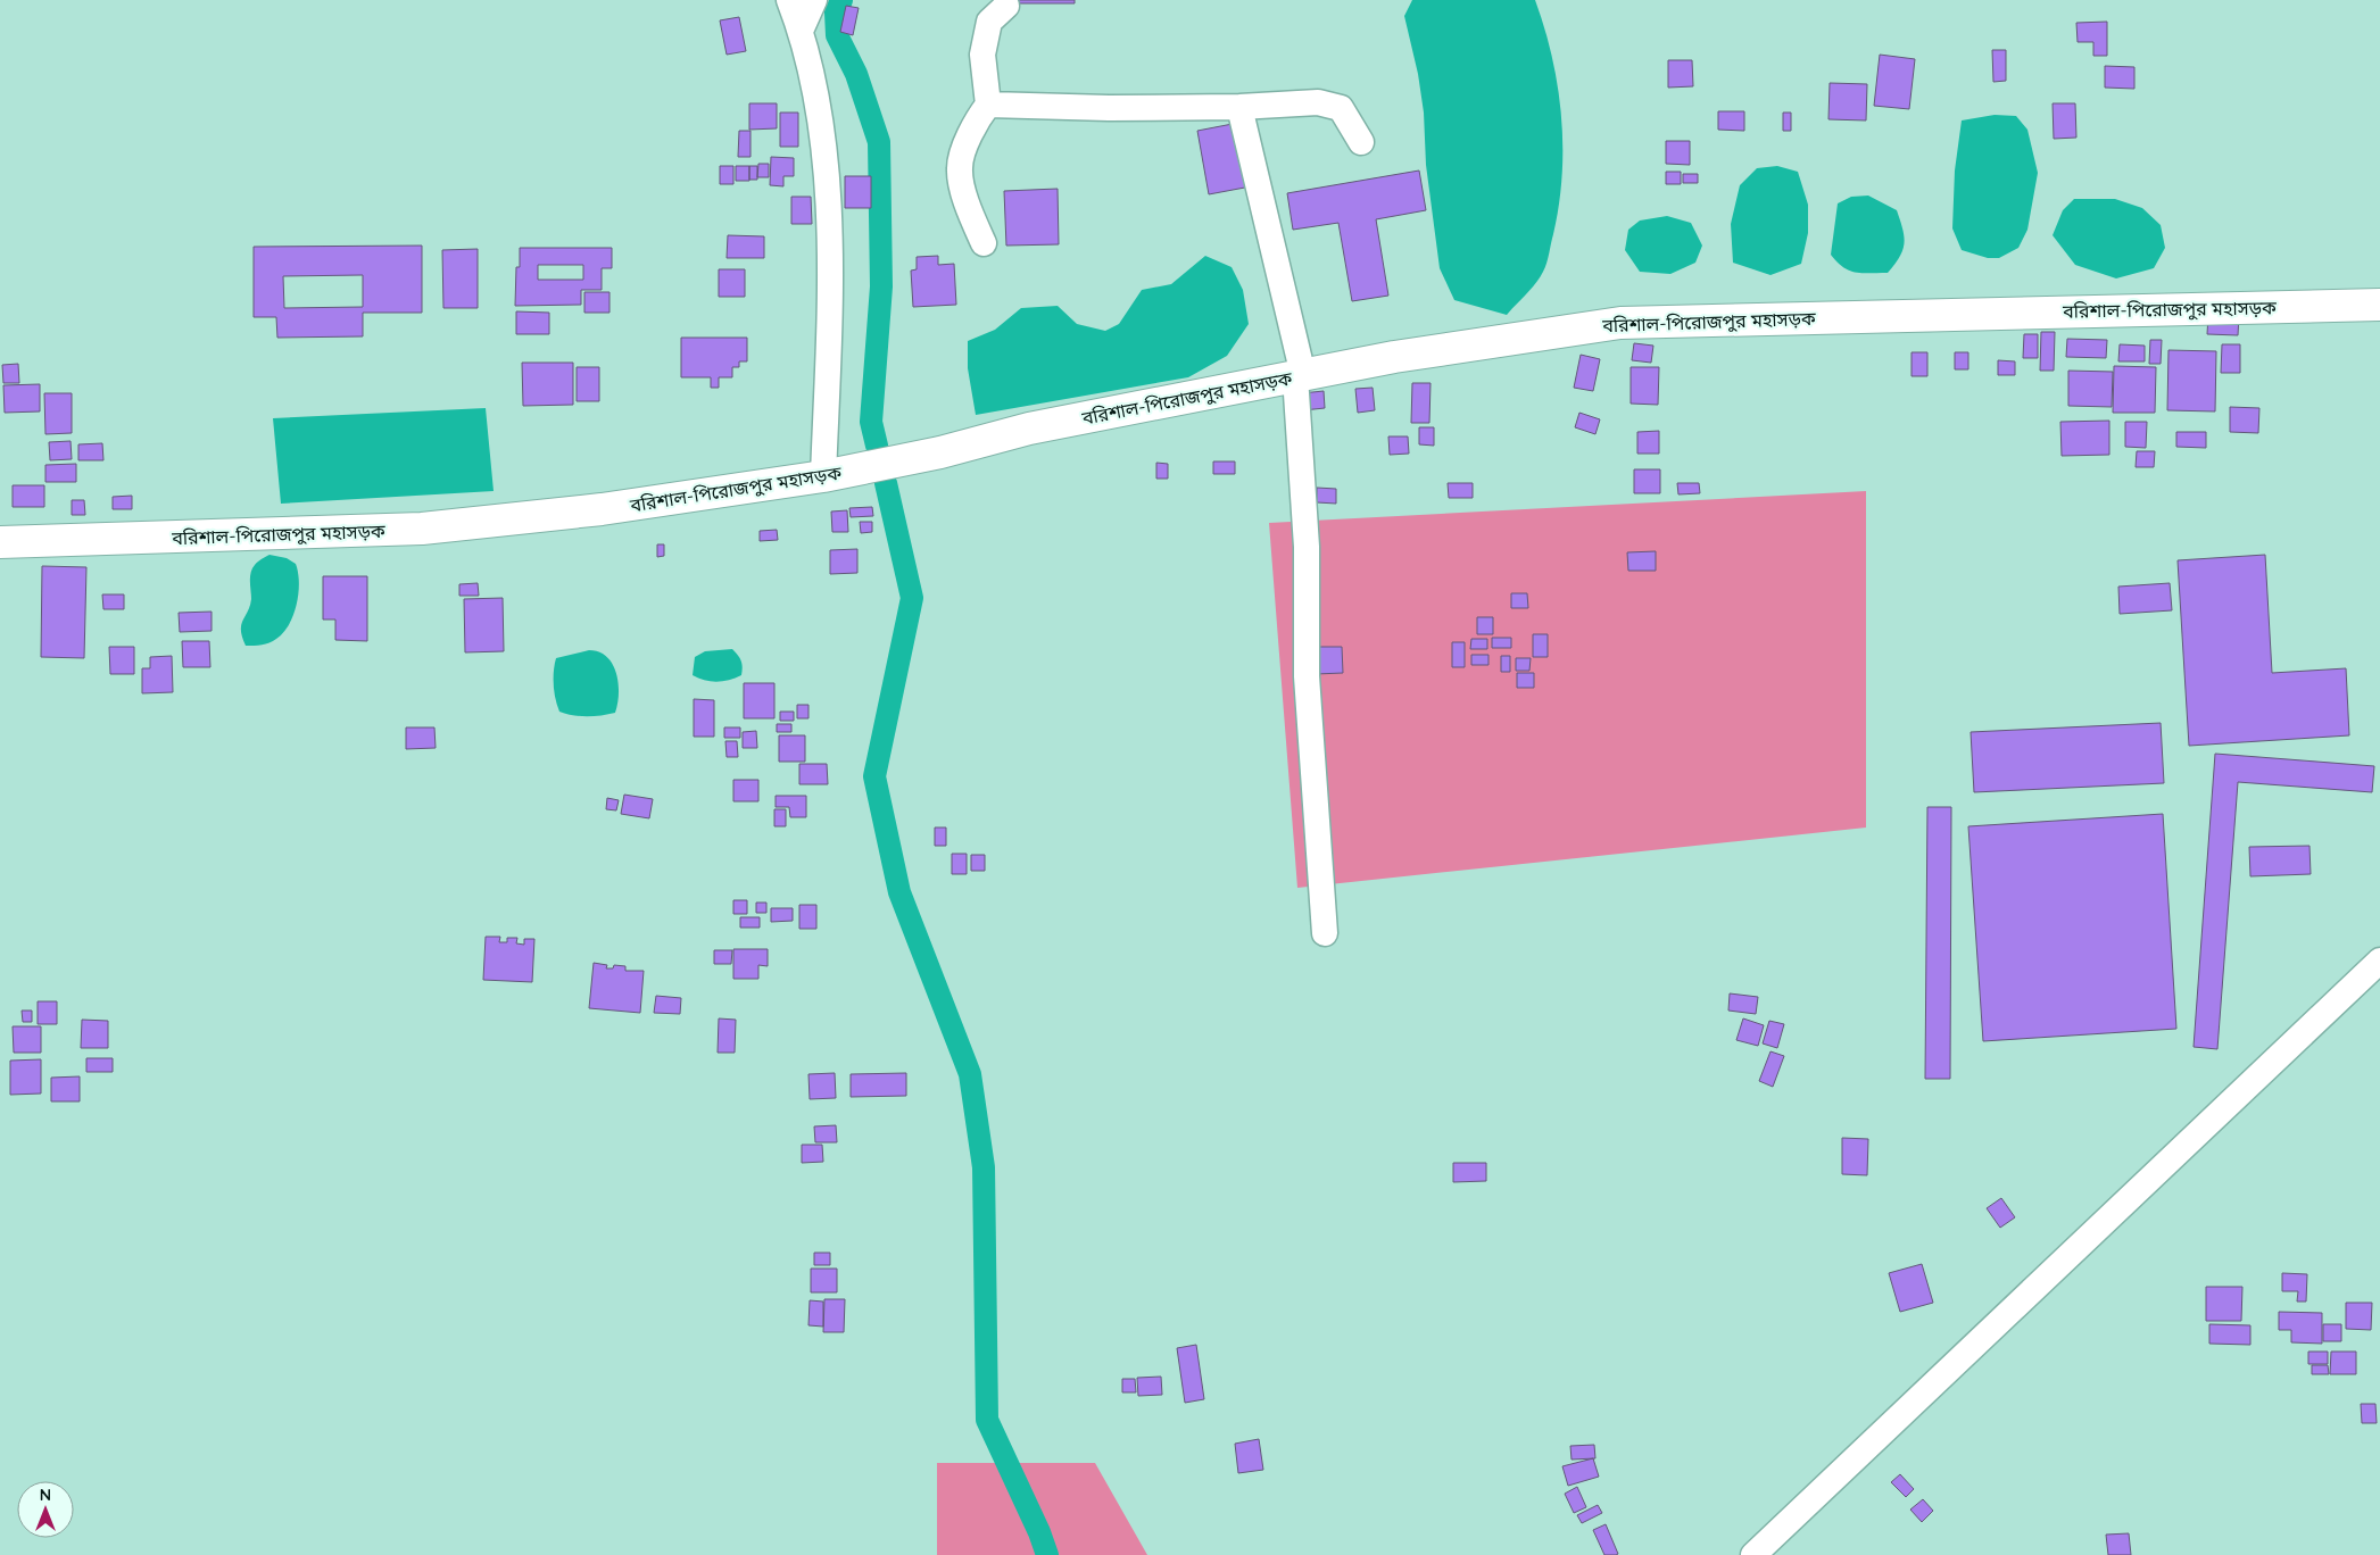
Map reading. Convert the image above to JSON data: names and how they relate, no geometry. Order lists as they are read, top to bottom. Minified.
{"streets":{"highway":["বরিশাল-পিরোজপুর মহাসড়ক"]},"north":"top"}
